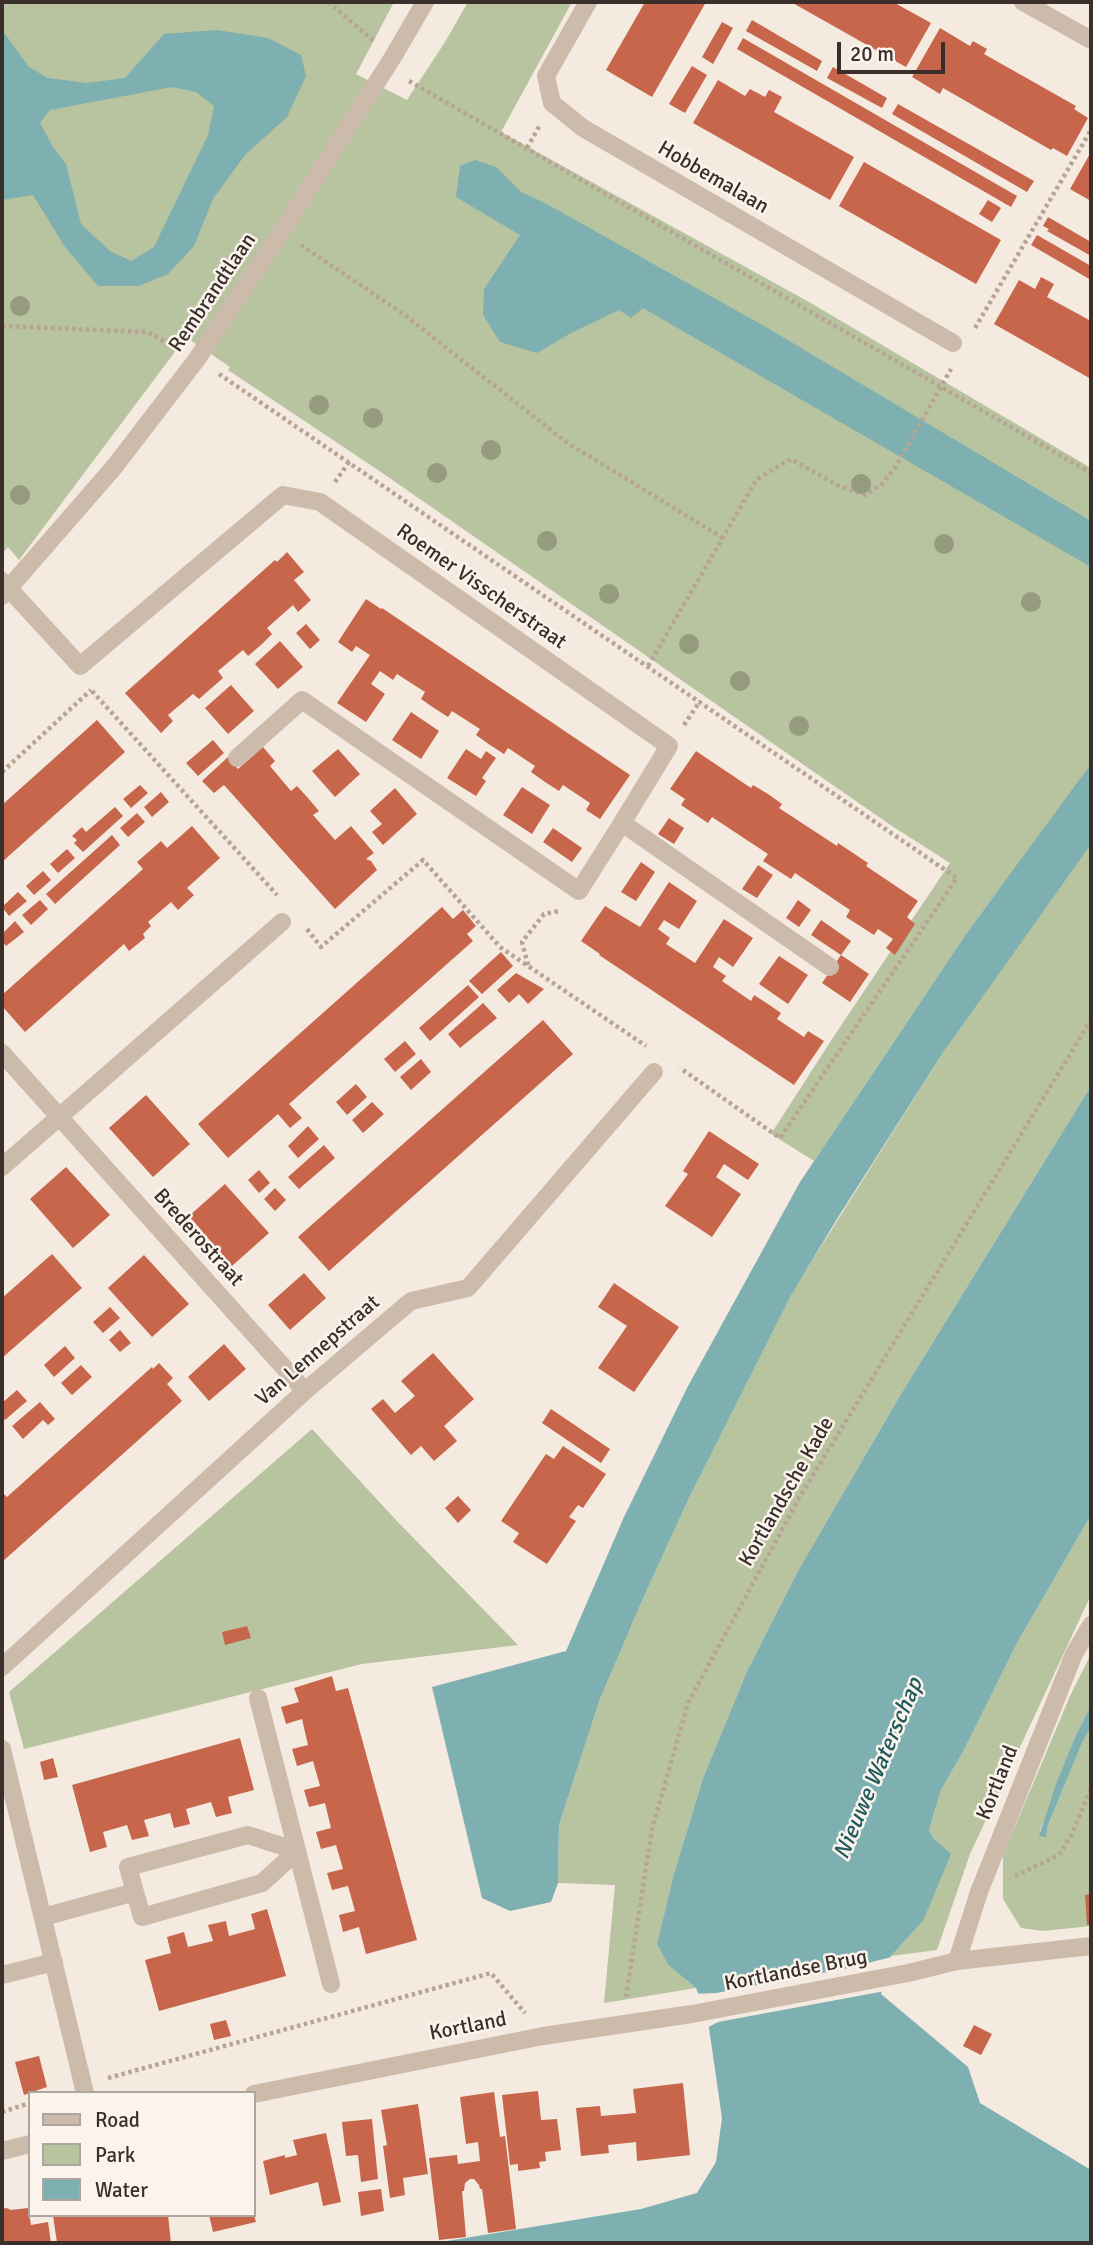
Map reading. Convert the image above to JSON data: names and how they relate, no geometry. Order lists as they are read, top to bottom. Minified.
{"streets":{"street":["Hobbemalaan","Rembrandtlaan","Roemer Visscherstraat","Brederostraat","Van Lennepstraat","Kortland","Kortlandse Brug"],"path":["Kortlandsche Kade"]},"crossings":[["Brederostraat","Van Lennepstraat"],["Kortlandsche Kade","Kortland"],["Kortland","Kortlandse Brug"]],"water":["Nieuwe Waterschap"],"legend":["Road","Park","Water"],"scale_bar":"20 m"}
